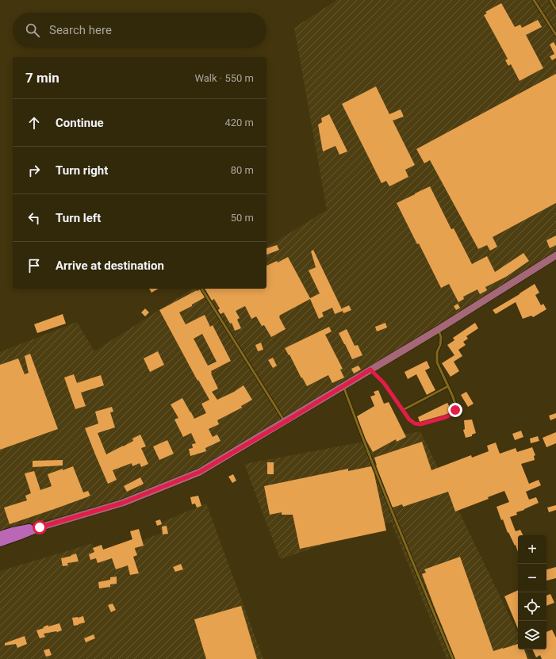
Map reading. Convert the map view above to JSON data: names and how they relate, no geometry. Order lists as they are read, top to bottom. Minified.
{"page":{"search":"Search here","heading":["7 min","Walk · 550 m"],"list":[["Continue","420 m"],["Turn right","80 m"],["Turn left","50 m"],"Arrive at destination"],"map_buttons":["+","−"]}}
